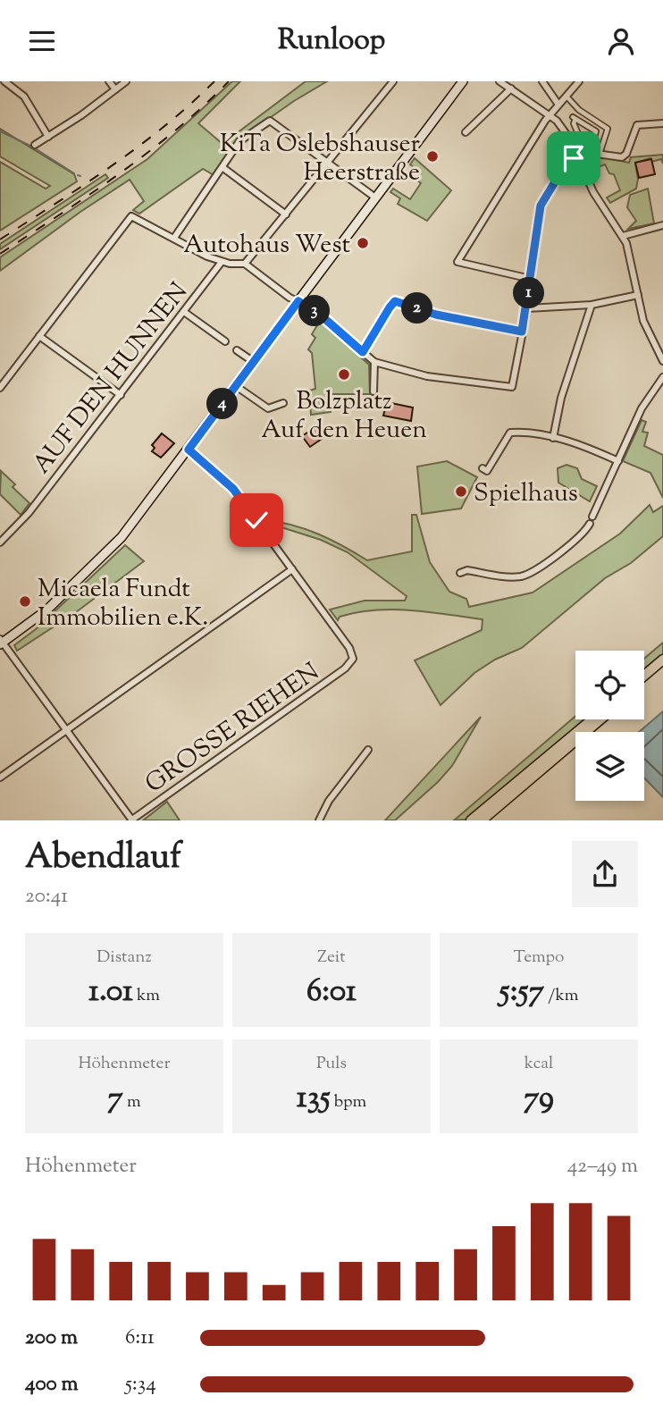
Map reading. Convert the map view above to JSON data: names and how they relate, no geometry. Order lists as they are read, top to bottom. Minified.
{"streets":{"street":["AUF DEN HUNNEN","GROSSE RIEHEN"]},"places":["KiTa Oslebshauser Heerstraße","Autohaus West","Bolzplatz Auf den Heuen","Spielhaus","Micaela Fundt Immobilien e.K."],"page":{"header":"Runloop","pins":["1","2","3","4"],"heading":["Abendlauf","20:41"],"stats":[["Distanz","1.01 km"],["Zeit","6:01"],["Tempo","5:57 /km"],["Höhenmeter","7 m"],["Puls","135 bpm"],["kcal","79"]],"chart":["Höhenmeter","42–49 m"],"list":[{"name":"200 m","note":"6:11"},{"name":"400 m","note":"5:34"}]}}
